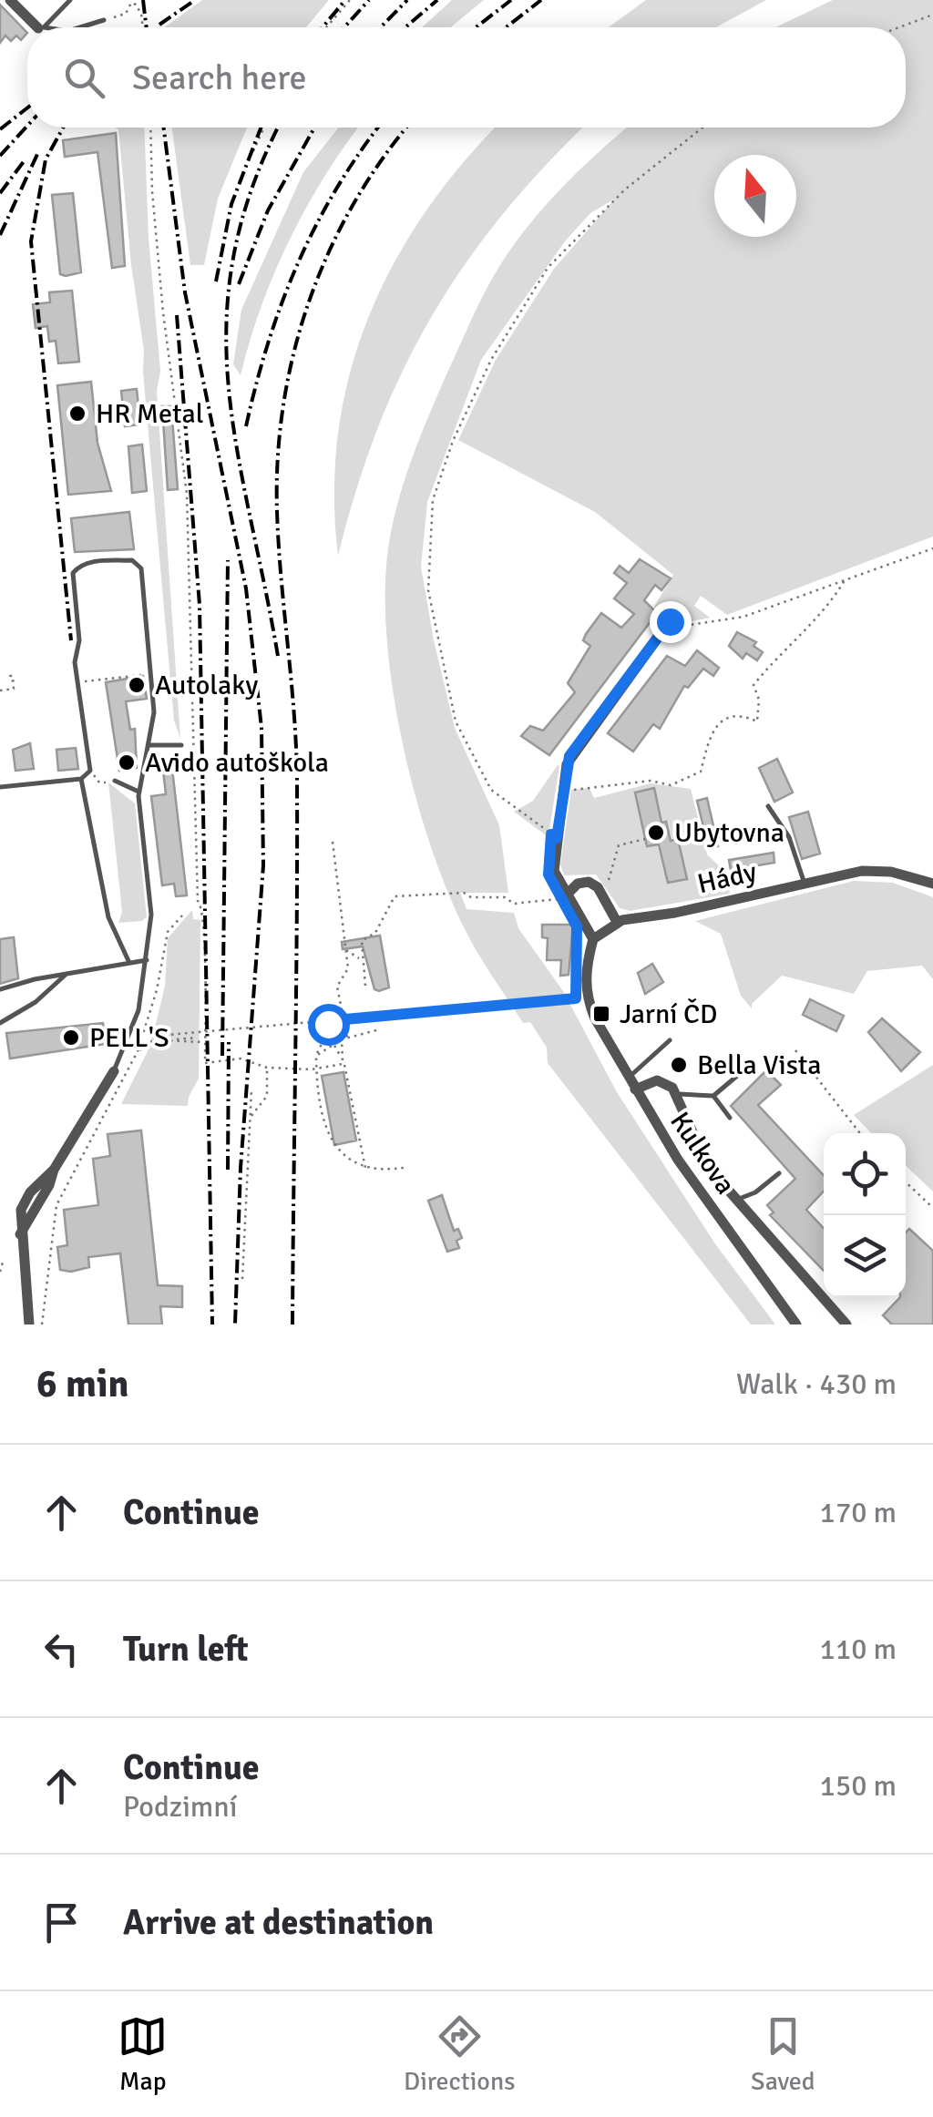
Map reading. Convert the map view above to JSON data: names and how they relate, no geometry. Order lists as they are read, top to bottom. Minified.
{"streets":{"street":["Hády","Kulkova"]},"crossings":[["Hády","Kulkova"]],"places":{"other":["HR Metal","Autolaky","Avido autoškola","Ubytovna","PELL'S","Bella Vista"],"transit":["Jarní ČD"]},"north":"top","page":{"search":"Search here","heading":["6 min","Walk · 430 m"],"list":[["Continue","170 m"],["Turn left","110 m"],["Continue","Podzimní","150 m"],"Arrive at destination"],"nav":["Map","Directions","Saved"]}}
